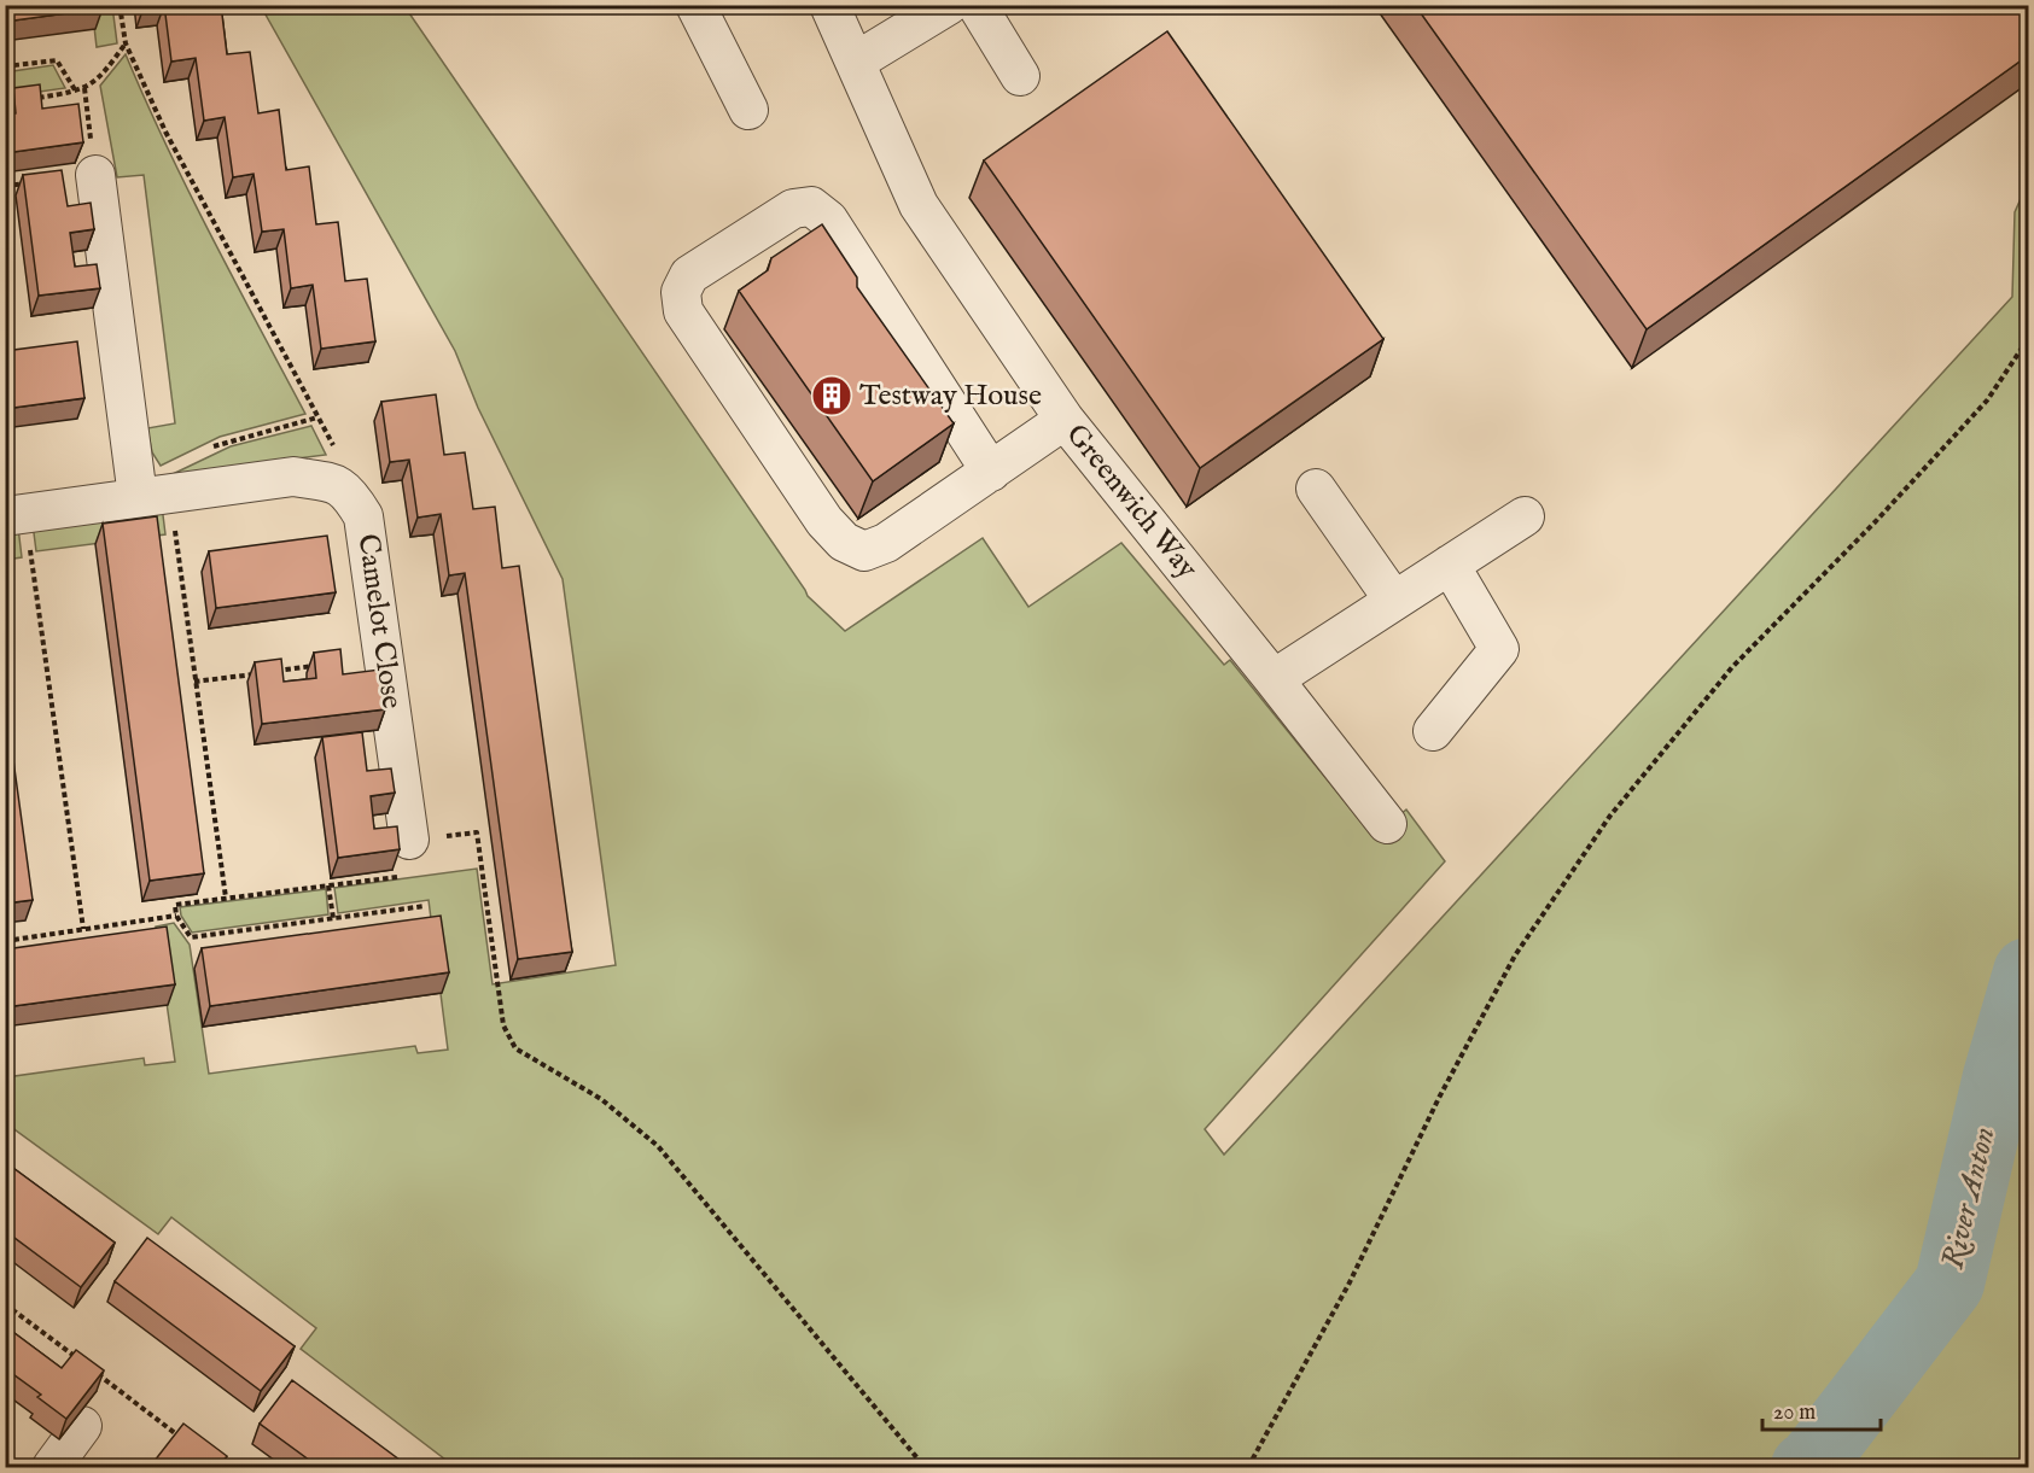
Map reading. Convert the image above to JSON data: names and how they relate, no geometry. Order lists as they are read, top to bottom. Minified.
{"streets":{"street":["Greenwich Way","Camelot Close"]},"water":["River Anton"],"places":{"building":["Testway House"]},"scale_bar":"20 m"}
